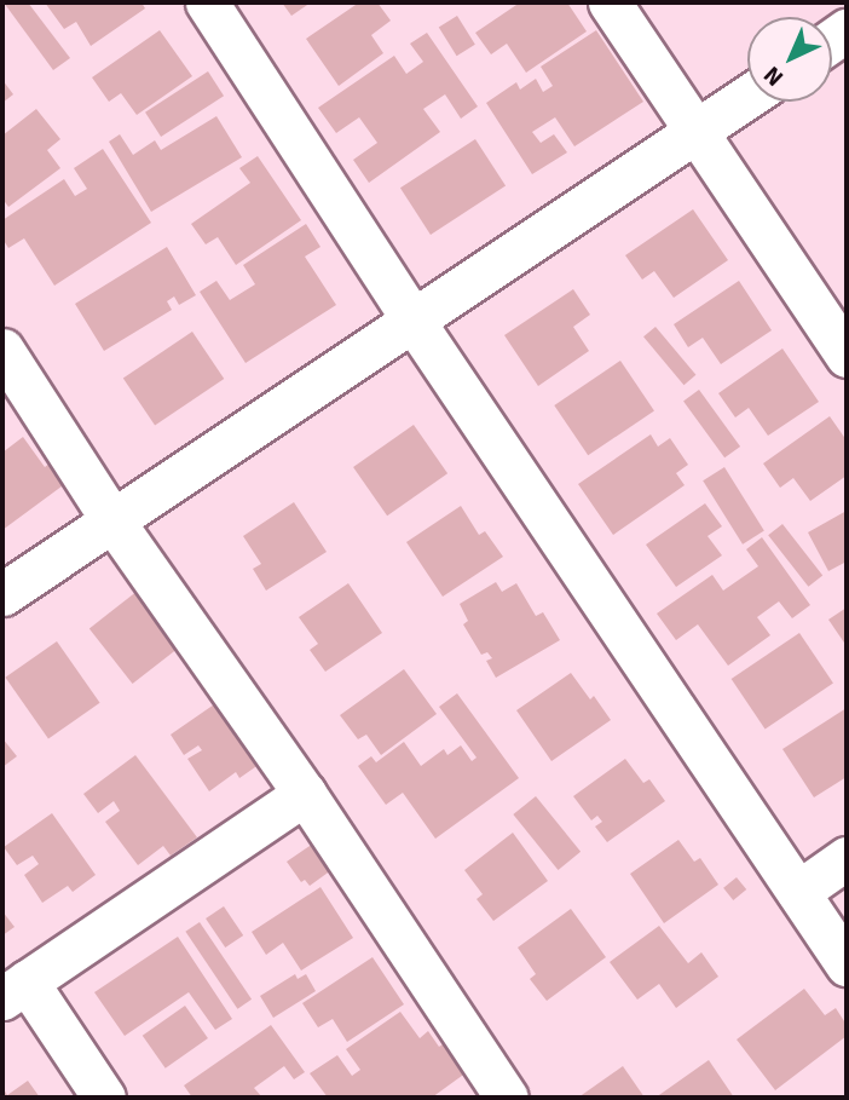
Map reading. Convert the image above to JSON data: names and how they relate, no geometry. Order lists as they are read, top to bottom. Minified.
{"north":"bottom left"}
